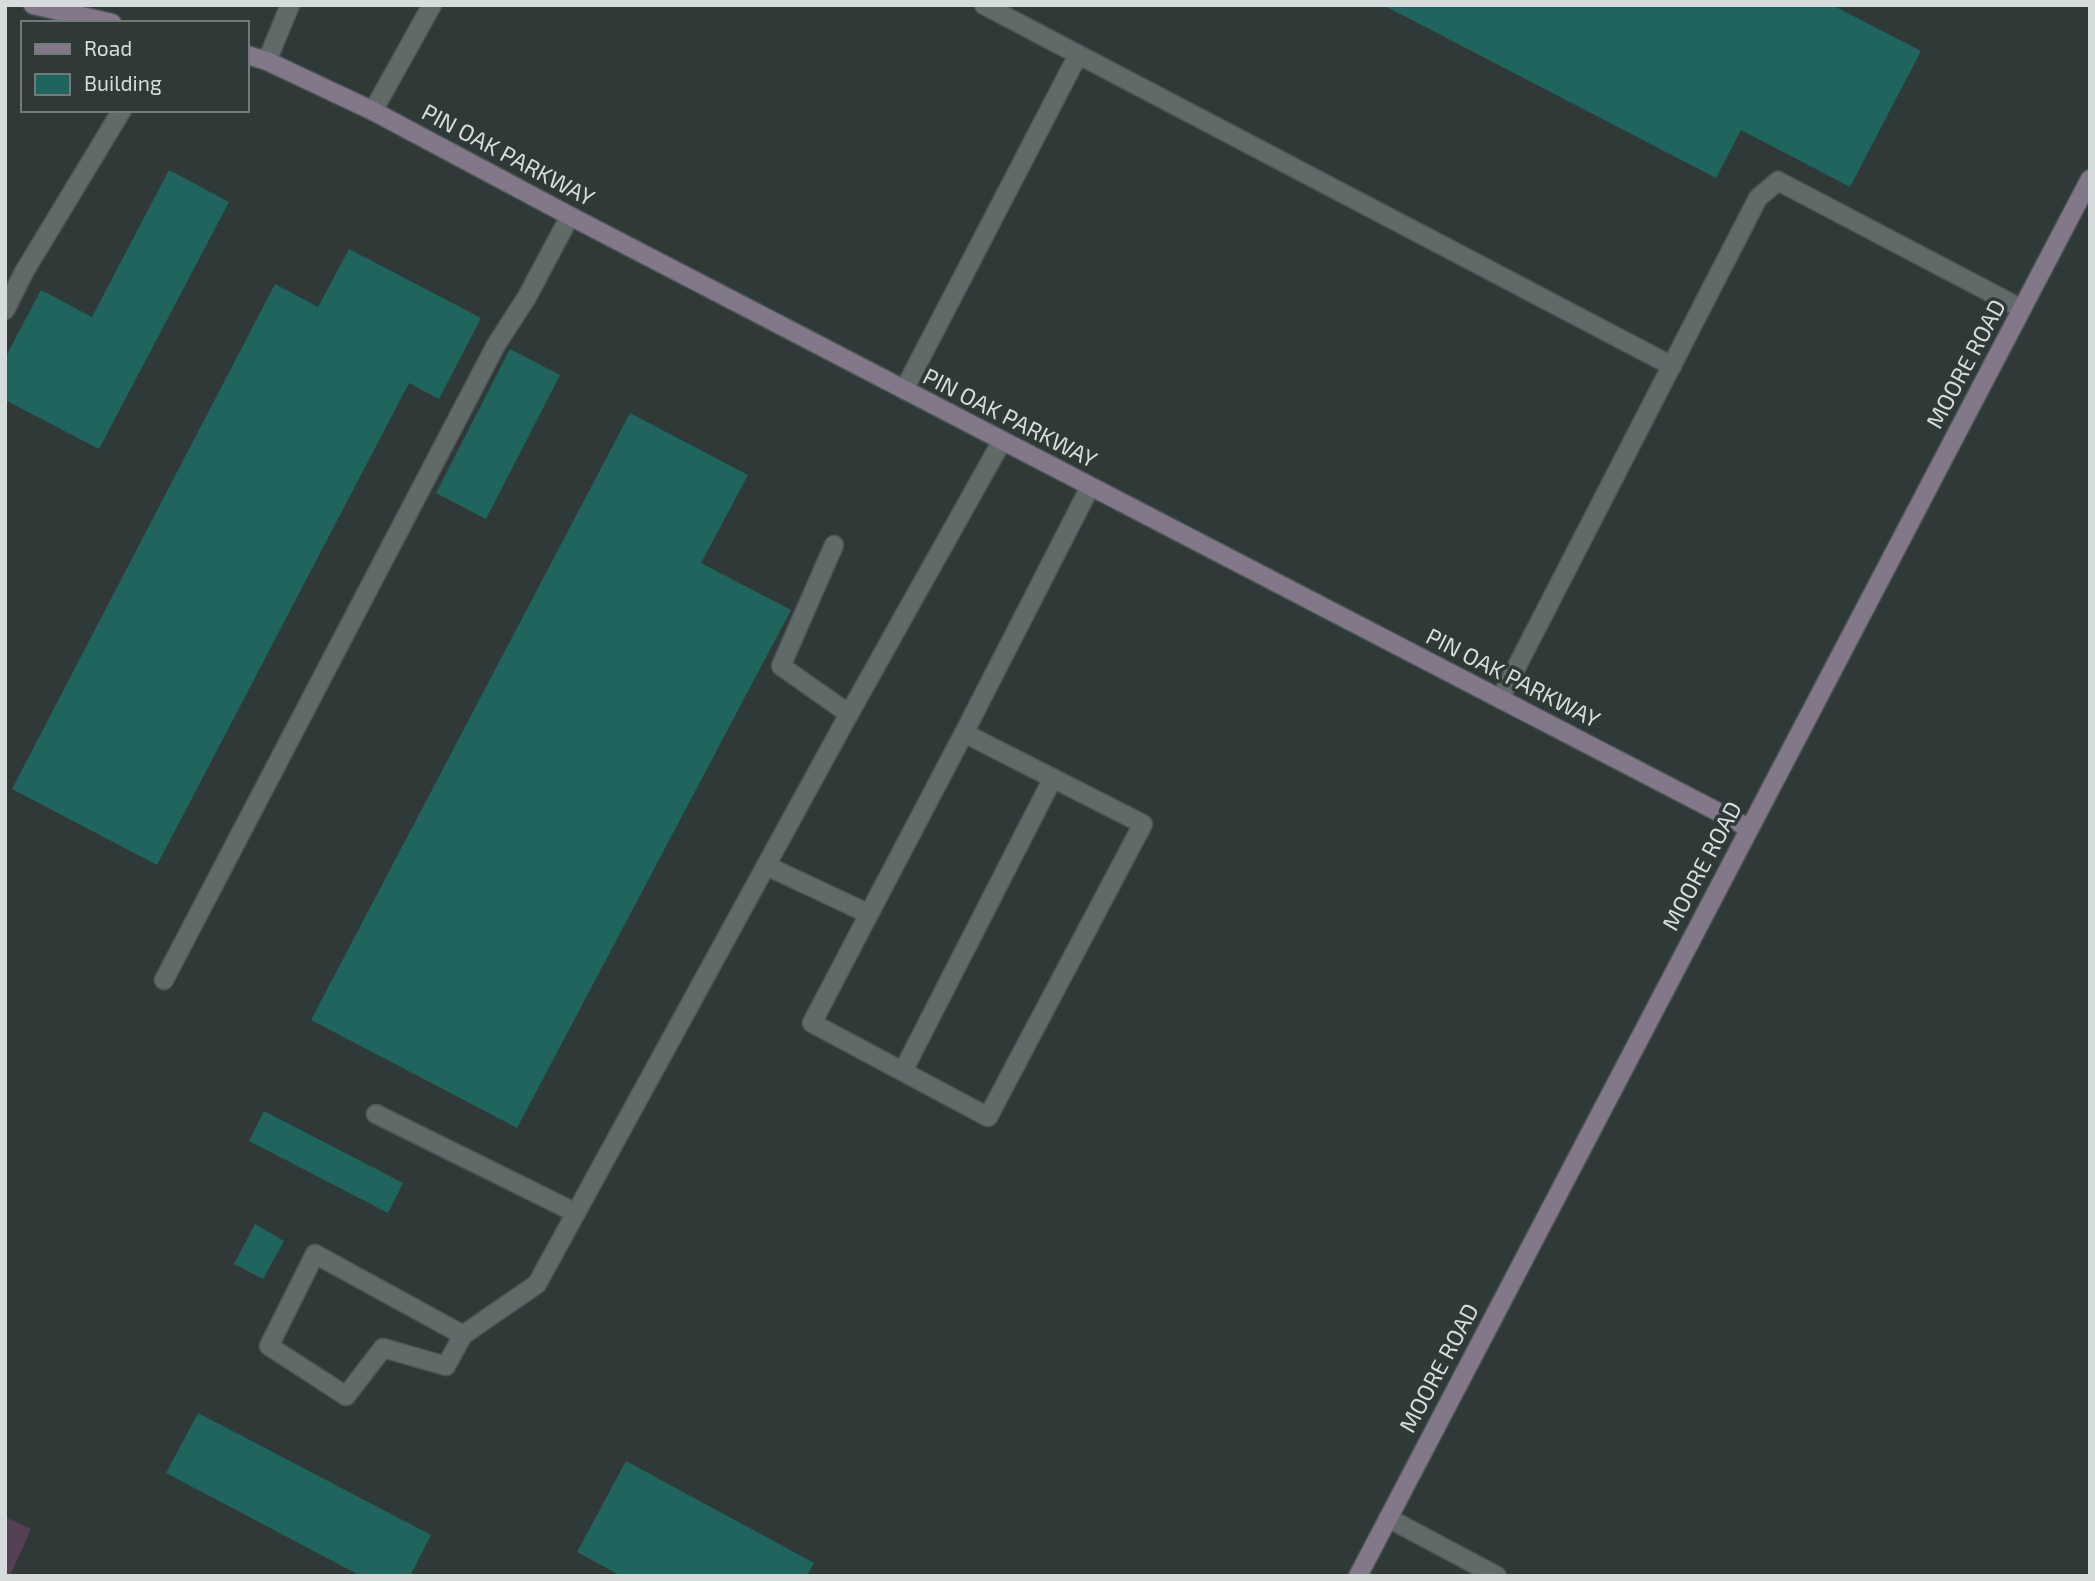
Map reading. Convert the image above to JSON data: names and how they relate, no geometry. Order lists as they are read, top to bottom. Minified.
{"streets":{"street":["PIN OAK PARKWAY","MOORE ROAD"]},"crossings":[["PIN OAK PARKWAY","MOORE ROAD"]],"legend":["Road","Building"]}
